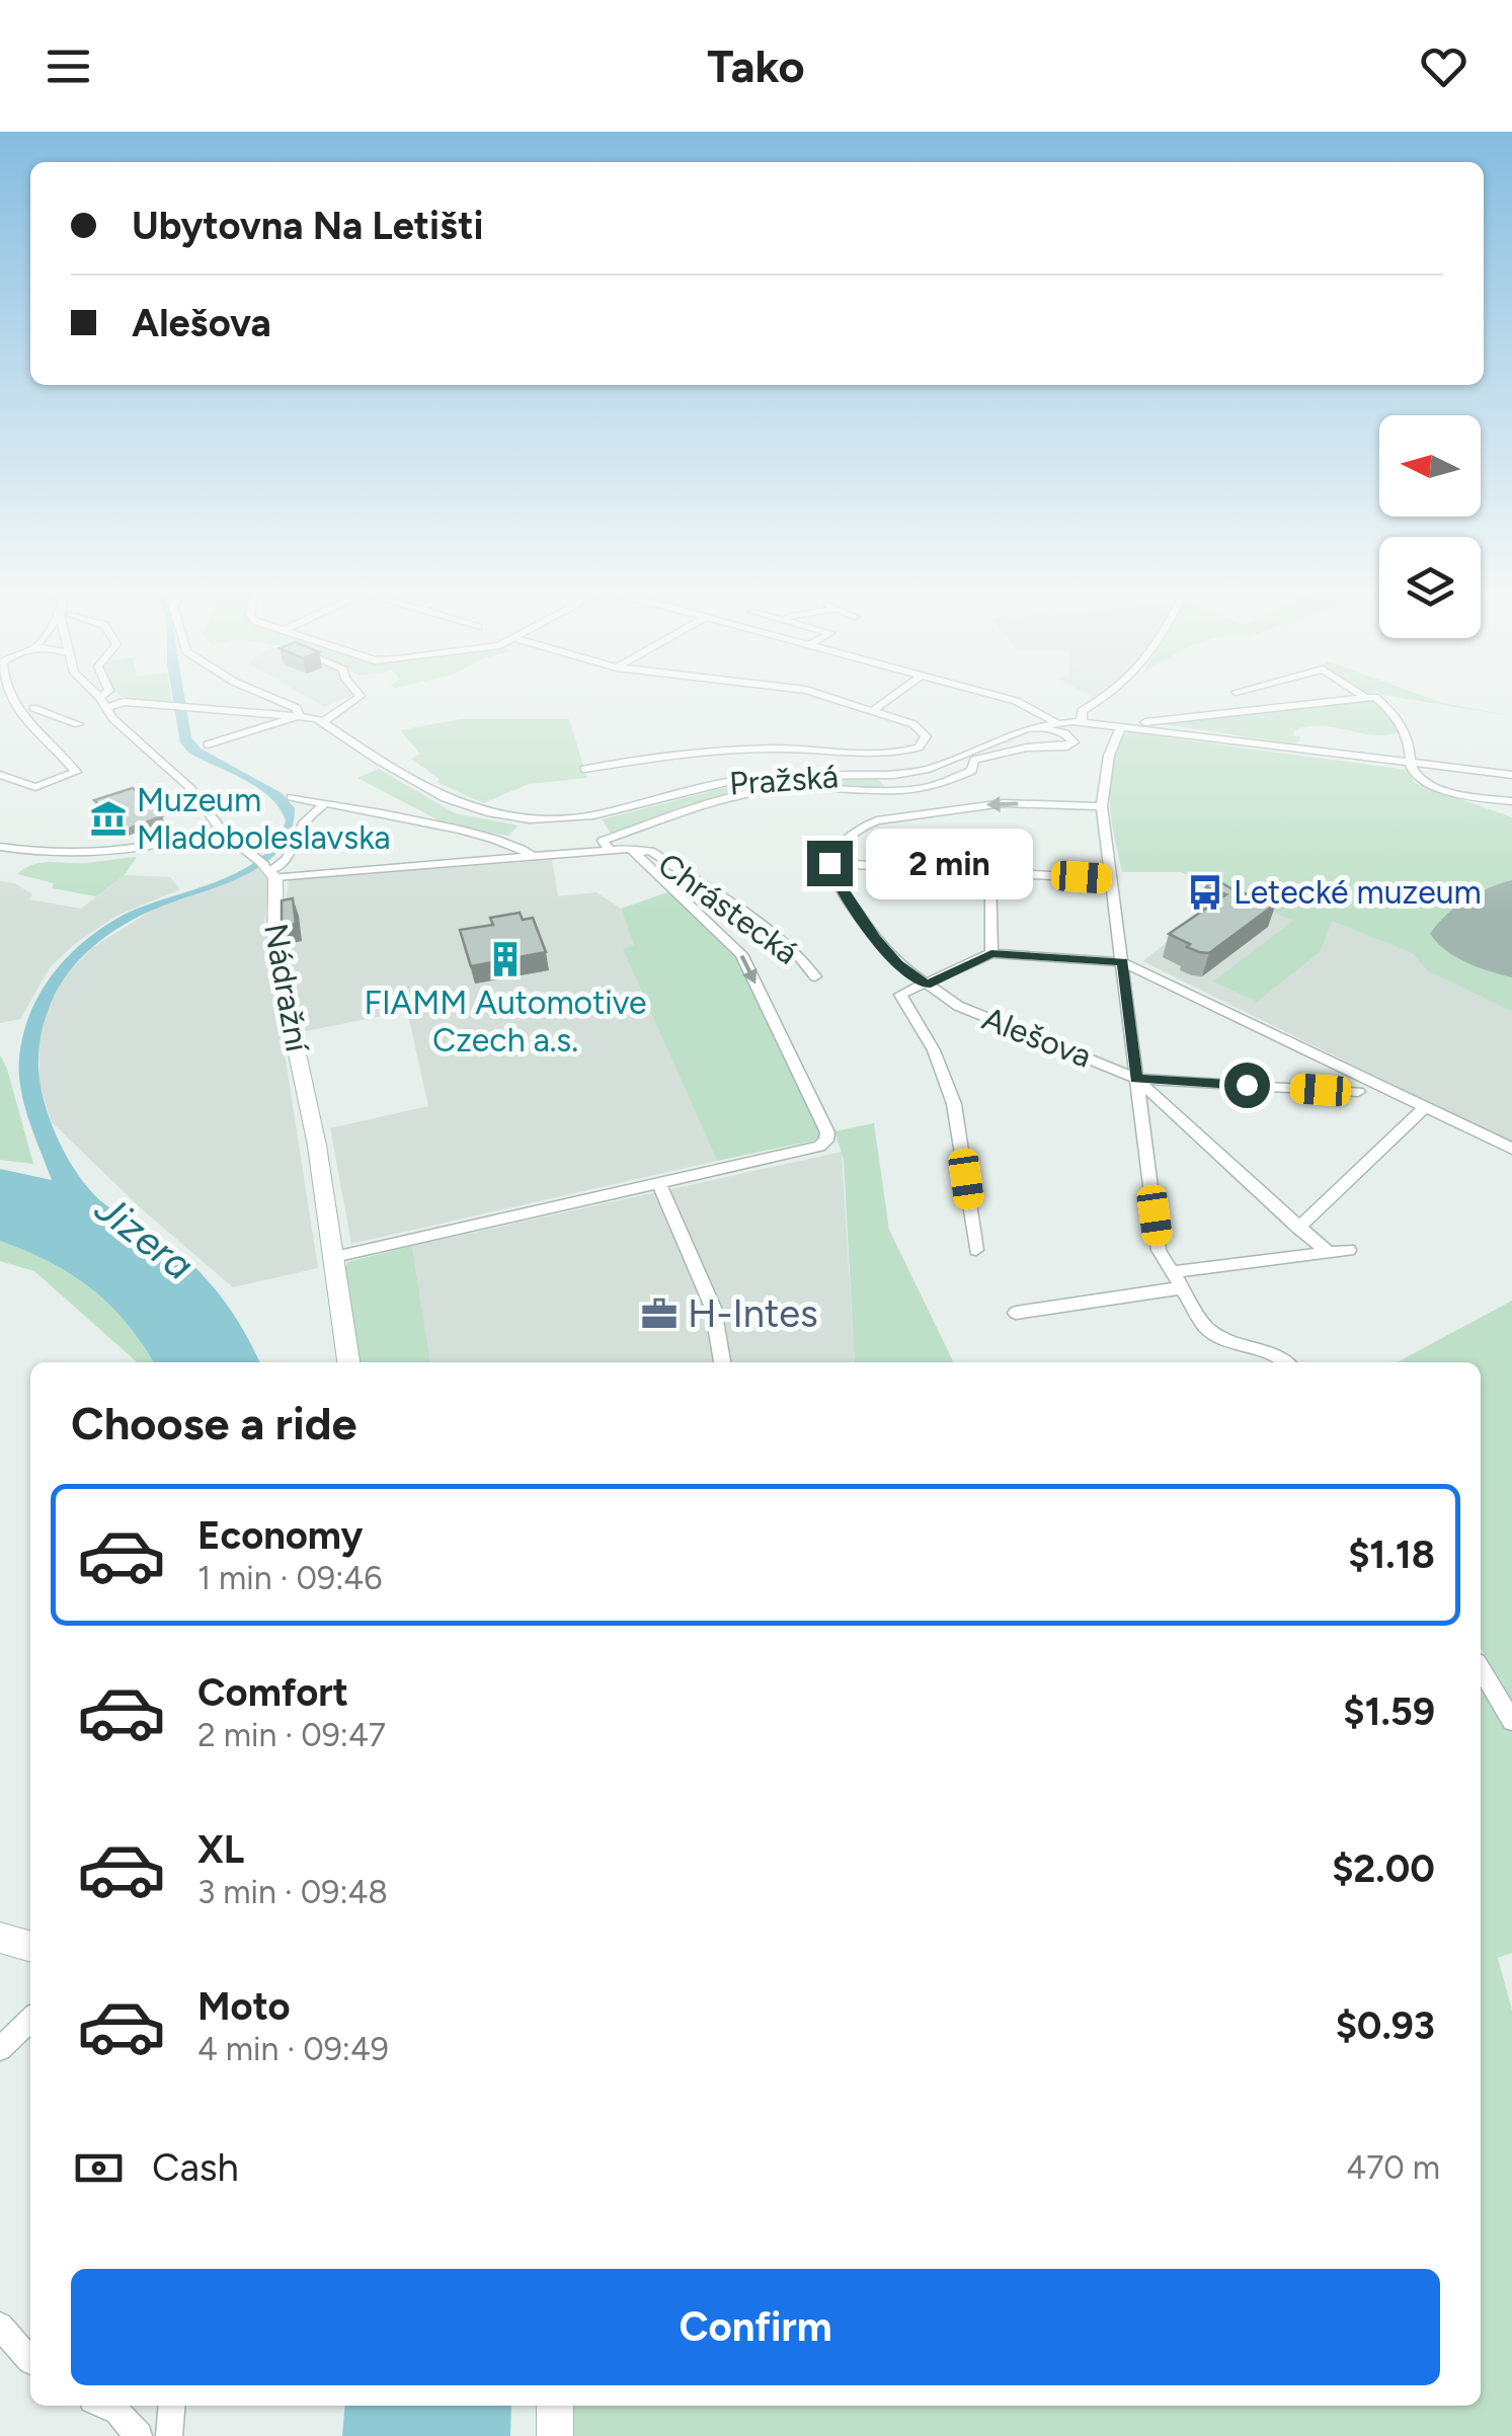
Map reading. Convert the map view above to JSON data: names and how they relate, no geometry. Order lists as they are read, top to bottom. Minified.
{"streets":{"street":["Pražská","Chrástecká","Nádražní","Alešova"]},"water":["Jizera"],"places":{"museum":["Muzeum Mladoboleslavska"],"bus stop":["Letecké muzeum"],"building":["FIAMM Automotive Czech a.s."],"office":["H-Intes"]},"north":"left","page":{"header":"Tako","banner":["Ubytovna Na Letišti","Alešova"],"bubble":"2 min","heading":"Choose a ride","list":[{"name":"Economy","note":"1 min · 09:46","value":"$1.18"},{"name":"Comfort","note":"2 min · 09:47","value":"$1.59"},{"name":"XL","note":"3 min · 09:48","value":"$2.00"},{"name":"Moto","note":"4 min · 09:49","value":"$0.93"}],"pay":["Cash","470 m"],"buttons":"Confirm"}}
